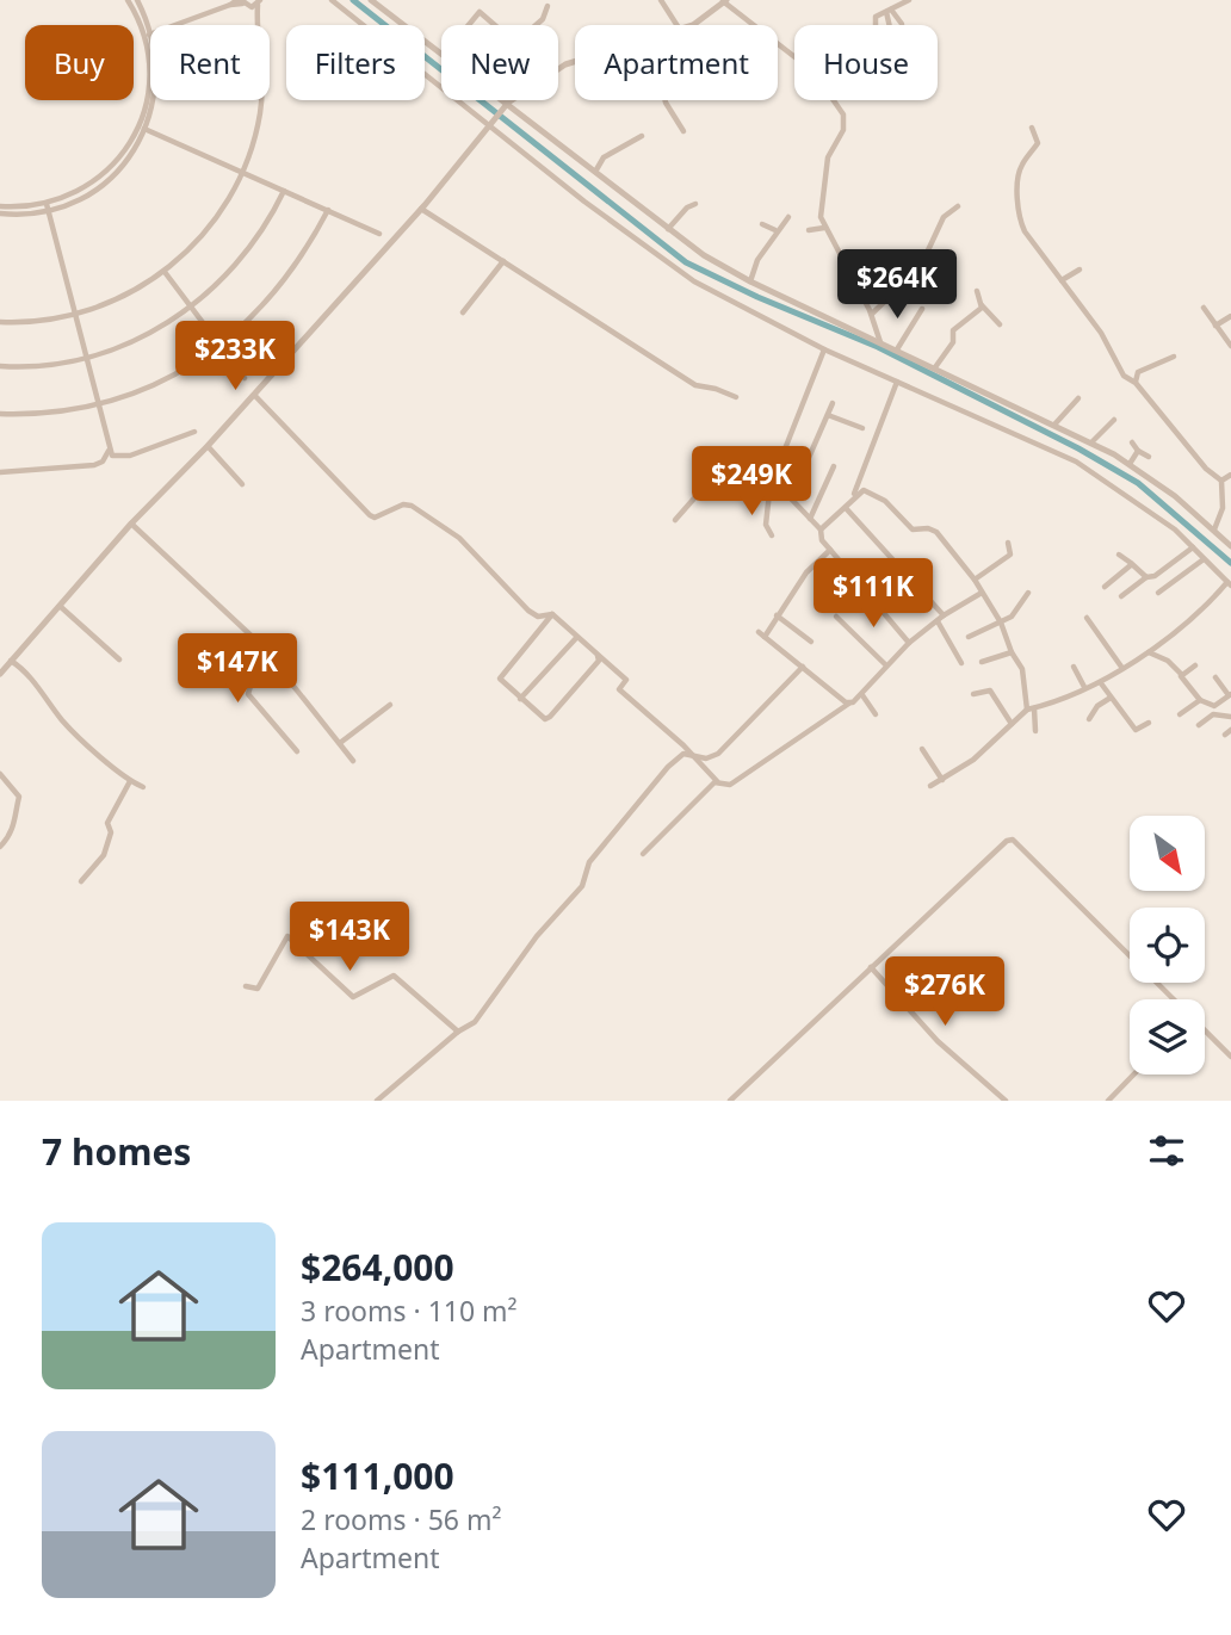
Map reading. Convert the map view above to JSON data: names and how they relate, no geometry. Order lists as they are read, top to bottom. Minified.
{"north":"bottom right","page":{"chip":["Buy","Rent","Filters","New","Apartment","House"],"price":["$264K","$233K","$249K","$111K","$147K","$143K","$276K"],"heading":"7 homes","list":[{"name":"$264,000","note":"3 rooms · 110 m² · Apartment"},{"name":"$111,000","note":"2 rooms · 56 m² · Apartment"}]}}
